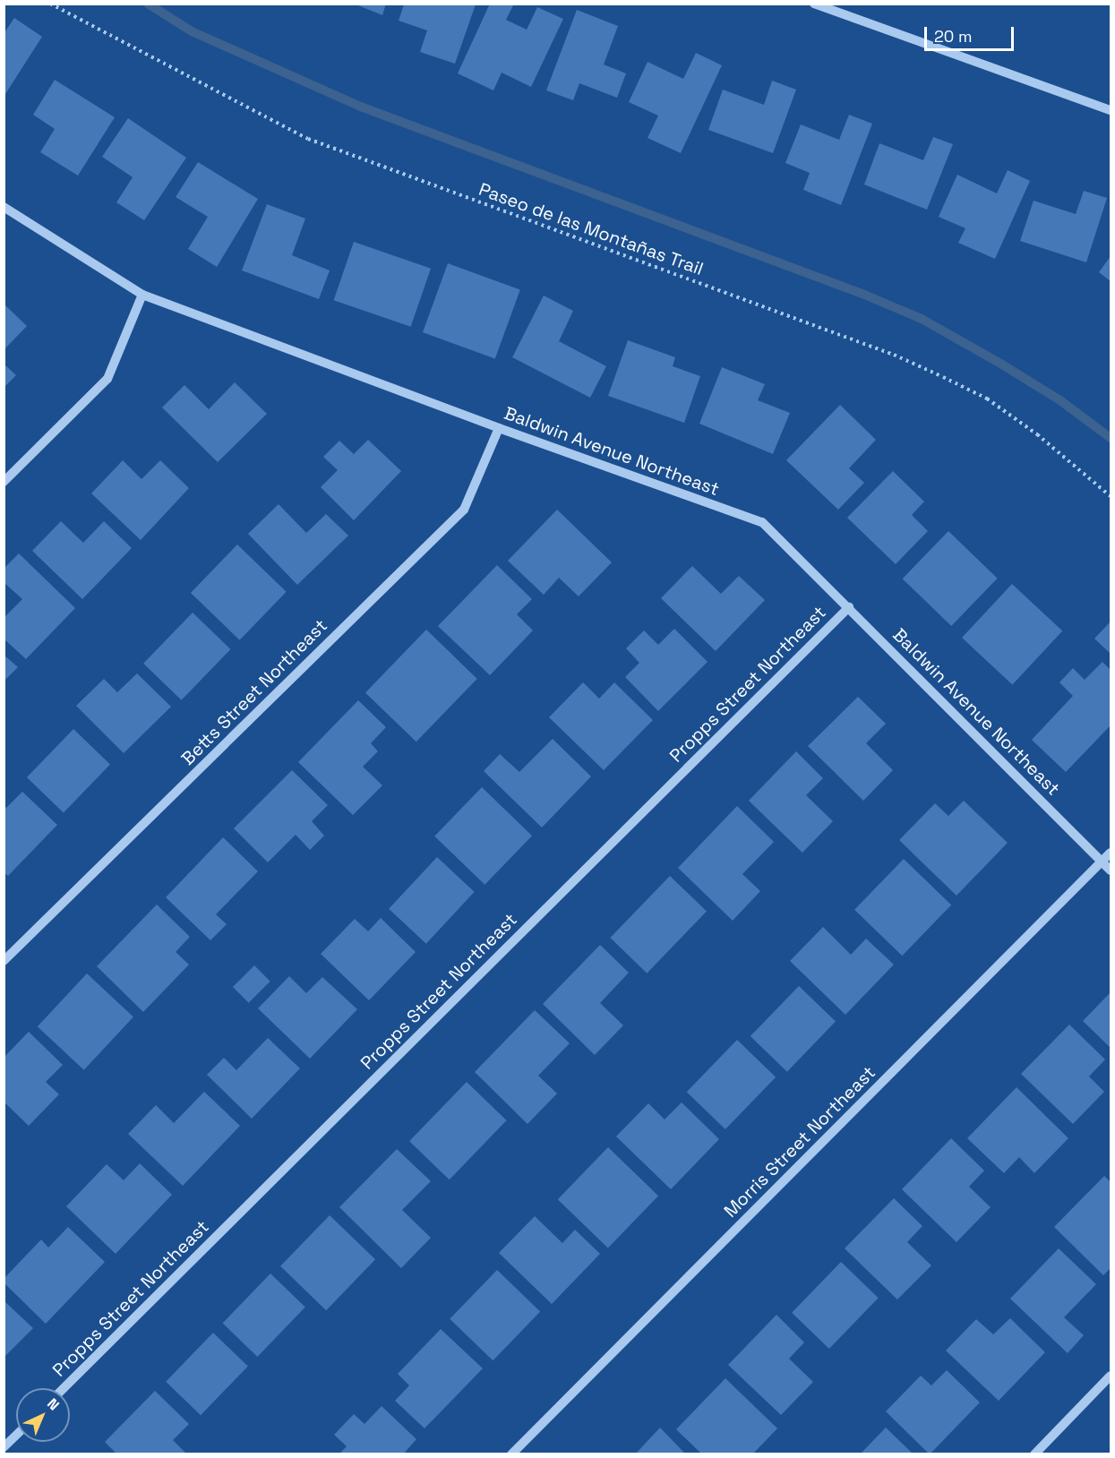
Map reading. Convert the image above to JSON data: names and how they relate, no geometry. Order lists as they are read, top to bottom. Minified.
{"streets":{"street":["Baldwin Avenue Northeast","Propps Street Northeast","Betts Street Northeast","Morris Street Northeast"],"path":["Paseo de las Montañas Trail"]},"crossings":[["Baldwin Avenue Northeast","Propps Street Northeast"],["Baldwin Avenue Northeast","Betts Street Northeast"],["Baldwin Avenue Northeast","Morris Street Northeast"]],"scale_bar":"20 m","north":"top right"}
